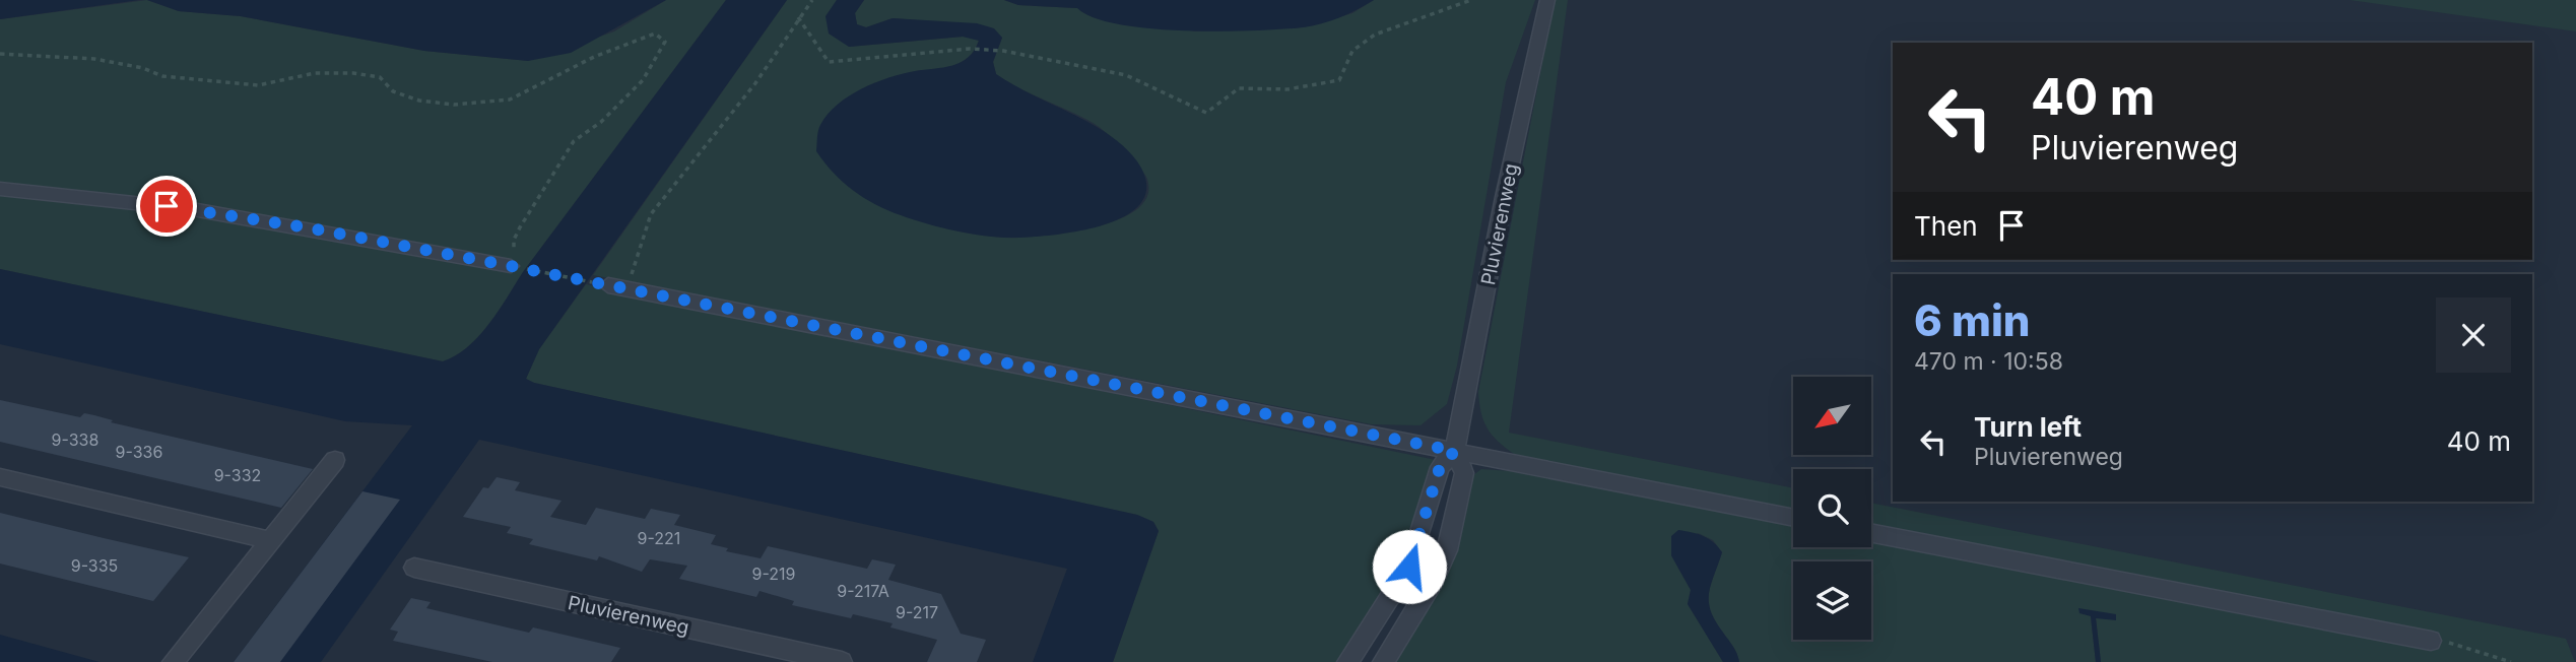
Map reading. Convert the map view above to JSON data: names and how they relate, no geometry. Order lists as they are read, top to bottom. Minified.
{"streets":{"street":["Pluvierenweg"]},"house_numbers":["9-338","9-336","9-332","9-221","9-335","9-219","9-217A","9-217"],"north":"bottom left","page":{"turn":["40 m","Pluvierenweg"],"then":"Then","heading":["6 min","470 m · 10:58"],"list":[{"name":"Turn left","note":"Pluvierenweg","value":"40 m"}]}}
